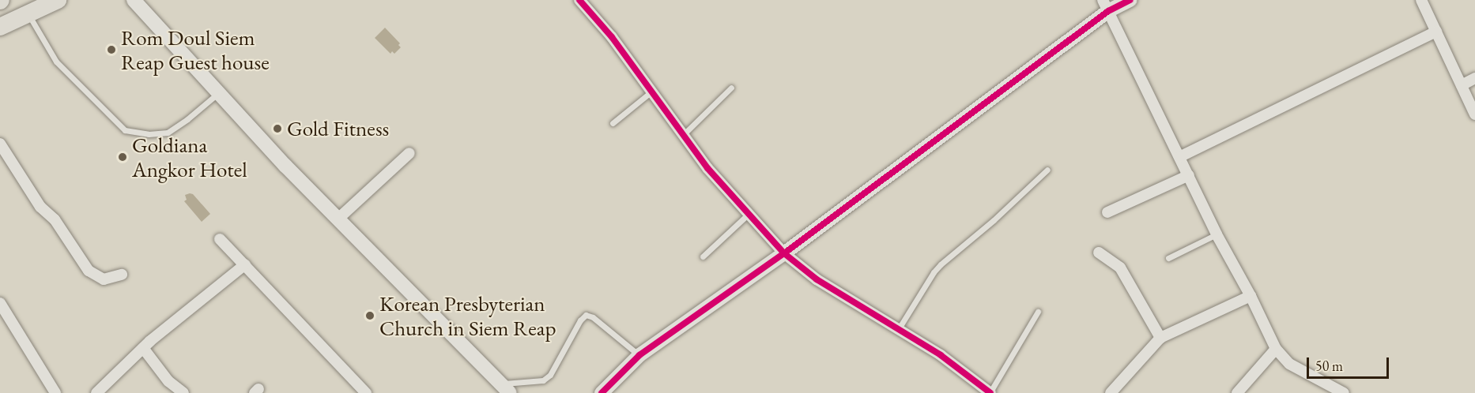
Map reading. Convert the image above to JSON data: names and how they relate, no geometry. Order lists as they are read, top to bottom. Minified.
{"places":["Rom Doul Siem Reap Guest house","Gold Fitness","Goldiana Angkor Hotel","Korean Presbyterian Church in Siem Reap"],"scale_bar":"50 m"}
